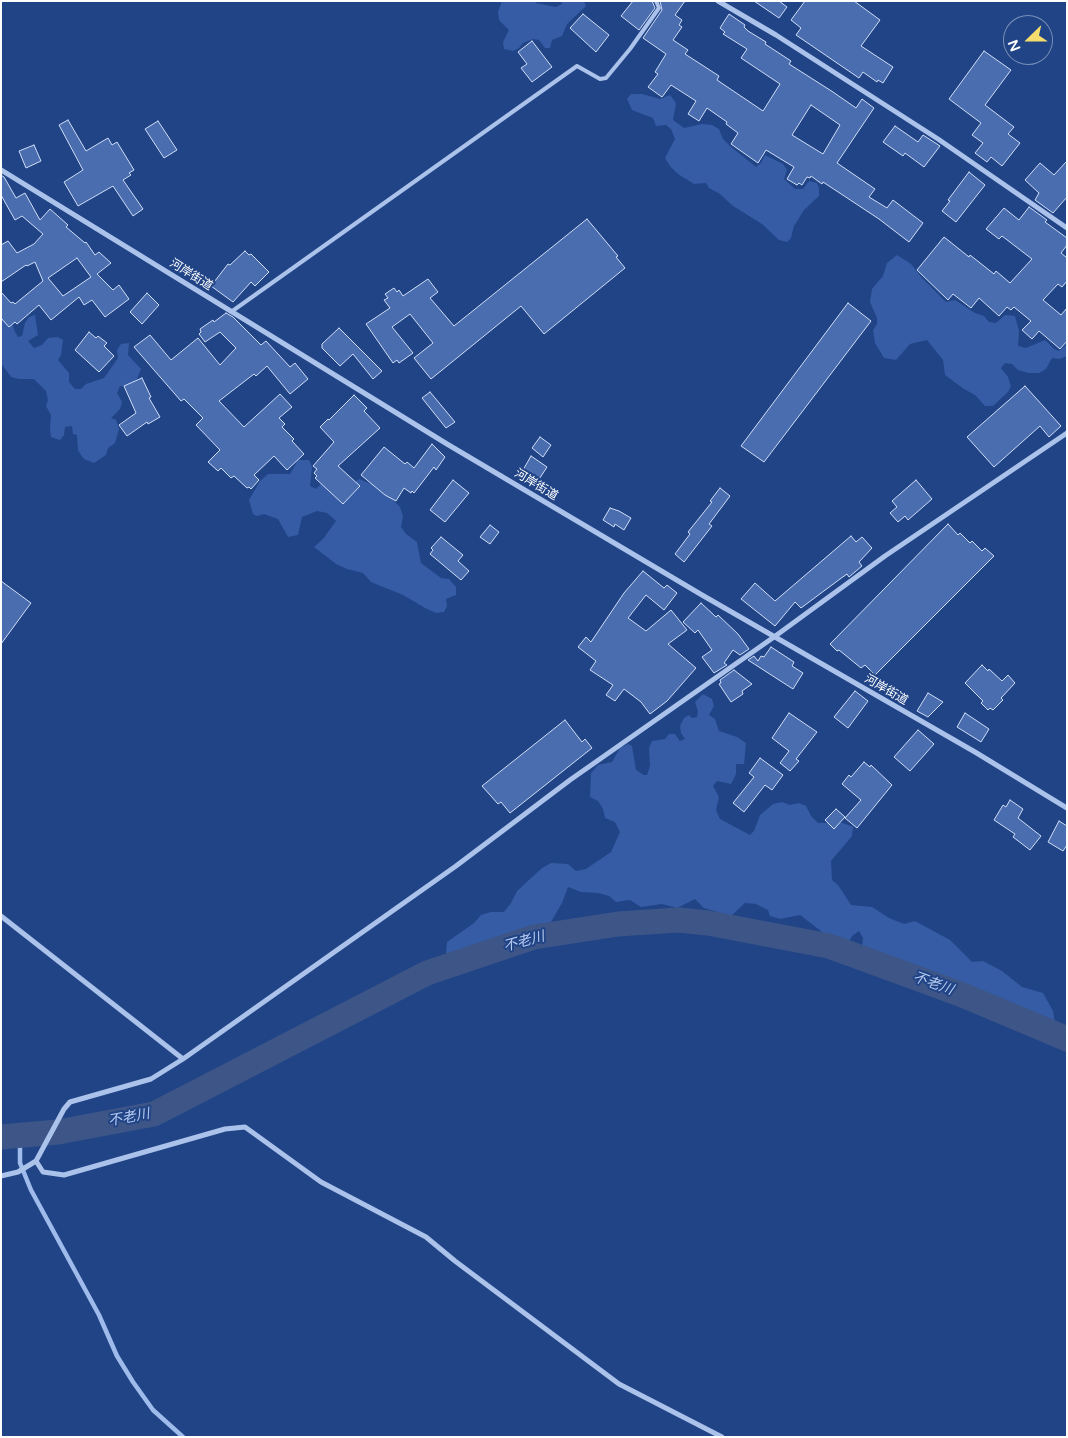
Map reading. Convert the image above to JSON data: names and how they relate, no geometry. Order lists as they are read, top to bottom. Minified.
{"streets":{"street":["河岸街道"]},"water":["不老川"],"north":"left"}
